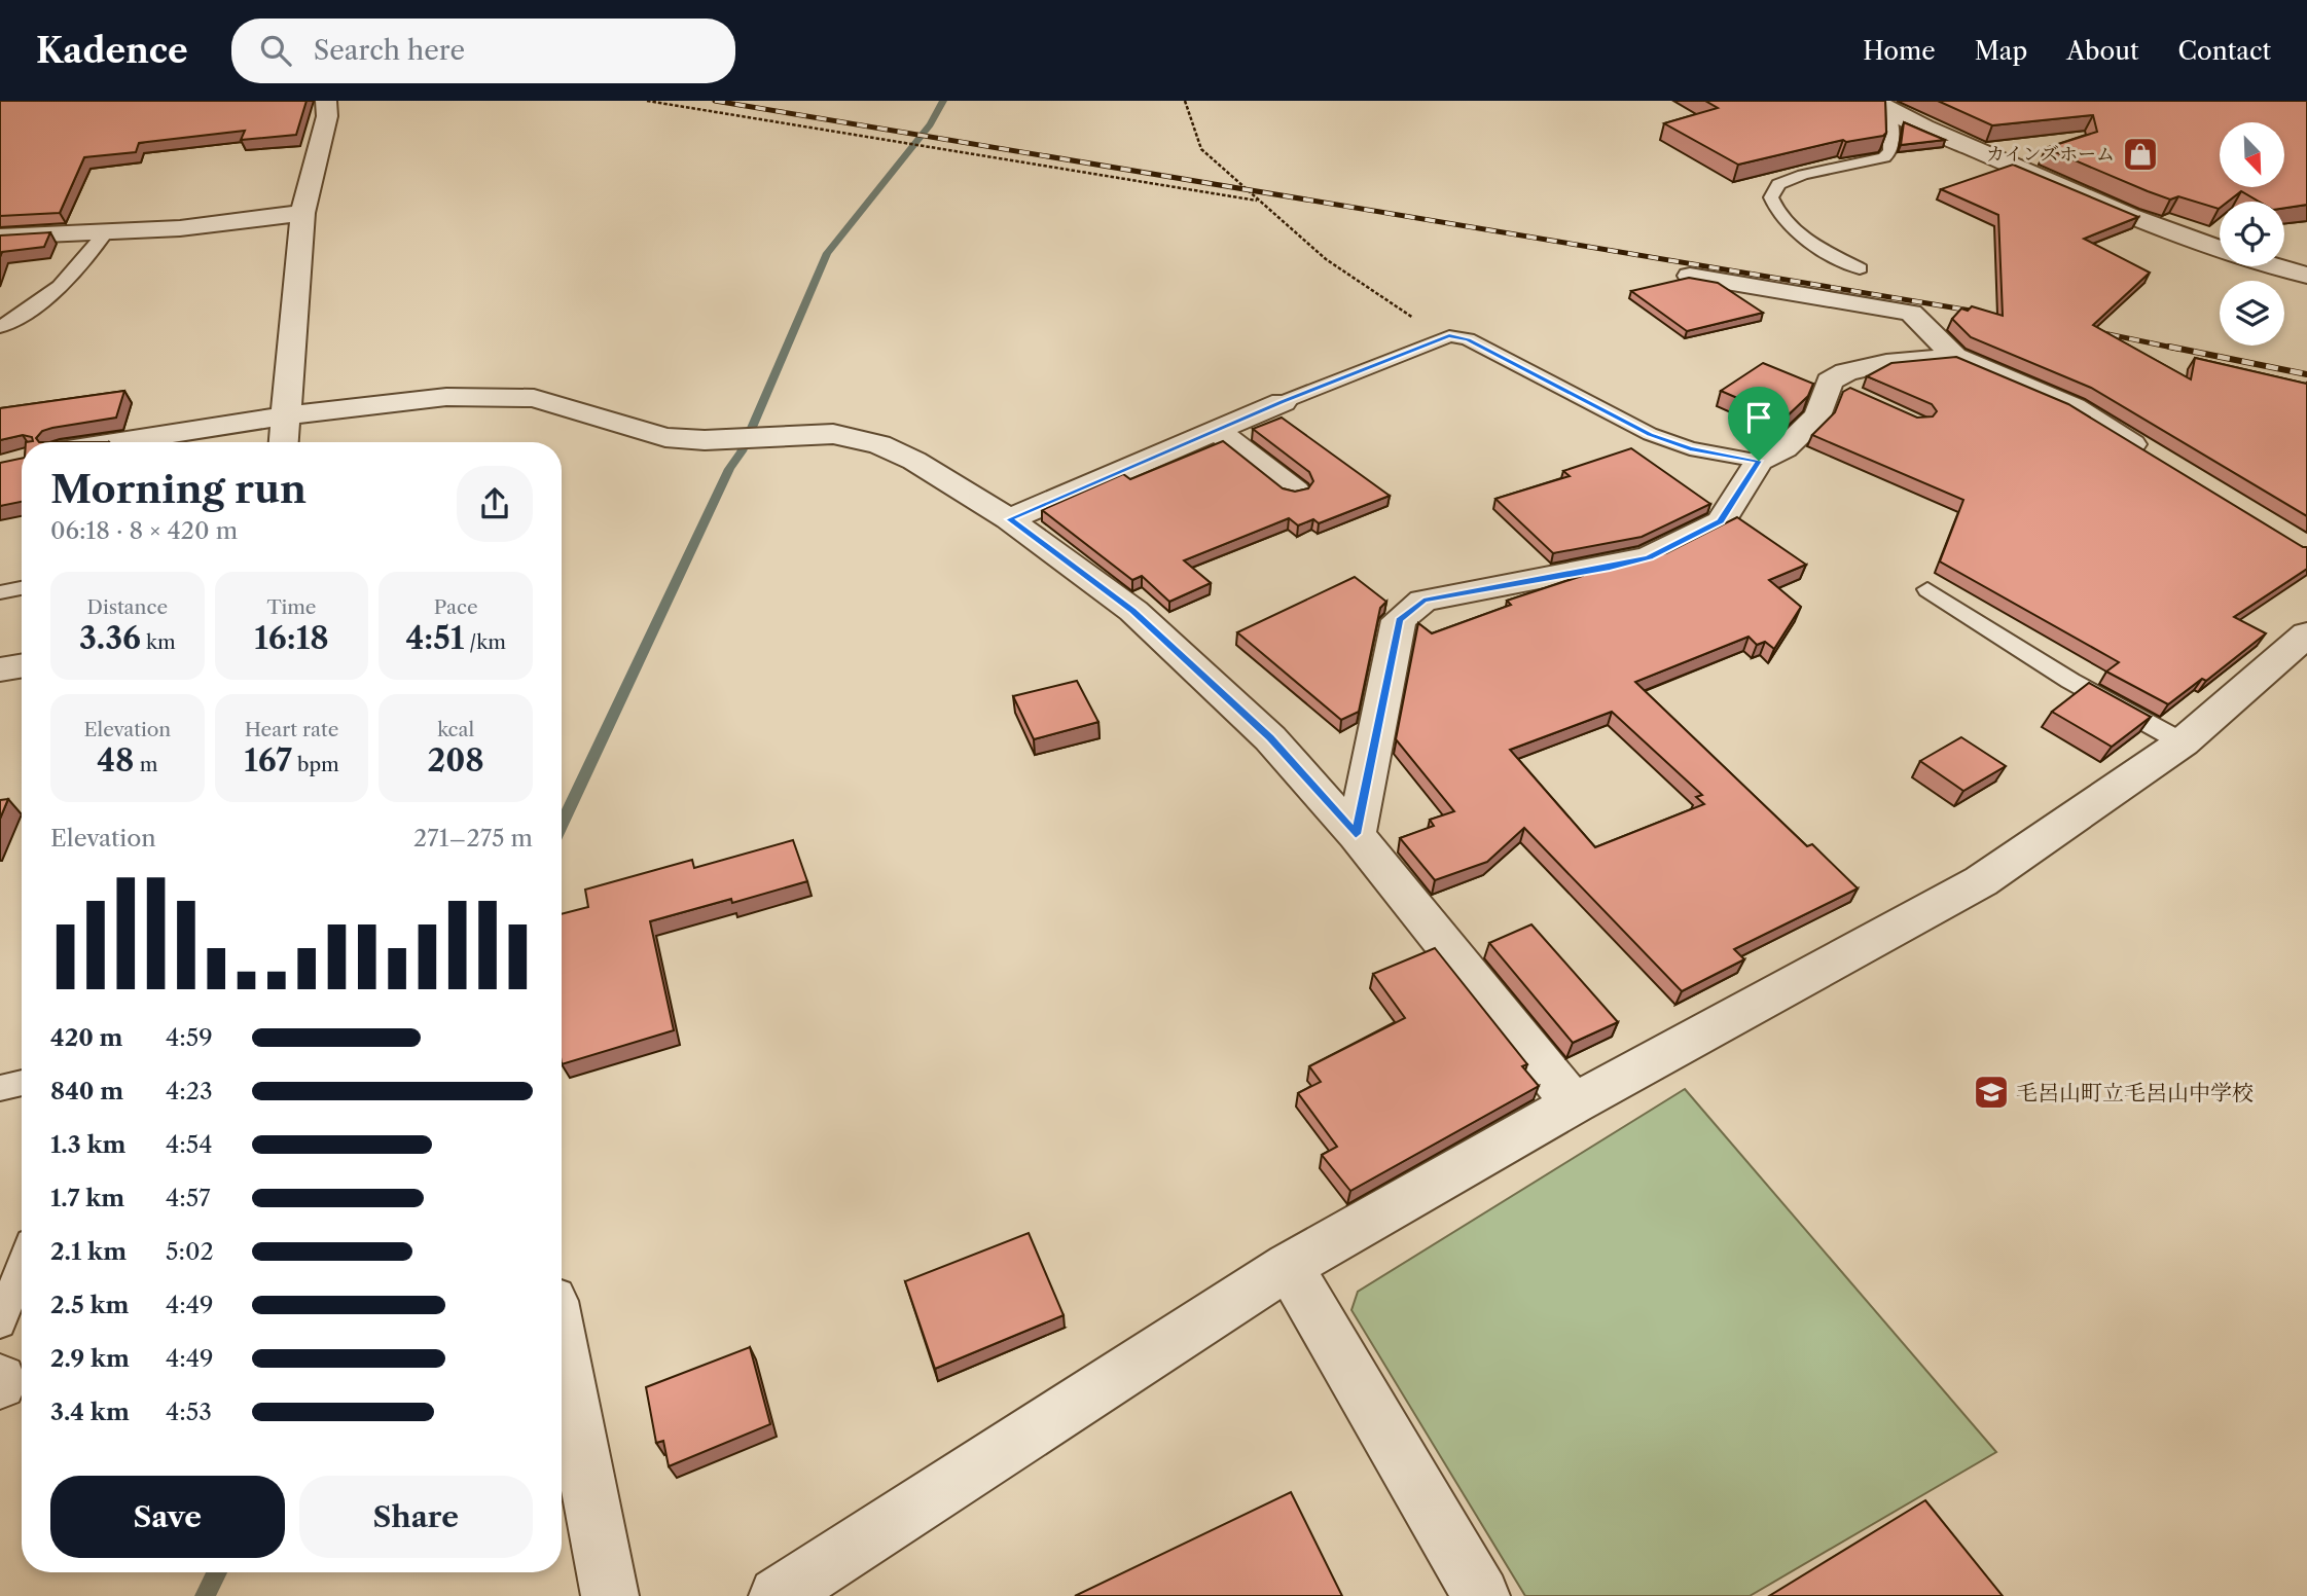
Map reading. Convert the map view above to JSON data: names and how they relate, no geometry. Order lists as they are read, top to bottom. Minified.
{"places":{"shop":["カインズホーム"],"school or university":["毛呂山町立毛呂山中学校"]},"north":"bottom right","page":{"header":"Kadence","search":"Search here","nav":["Home","Map","About","Contact"],"heading":["Morning run","06:18 · 8 × 420 m"],"stats":[["Distance","3.36 km"],["Time","16:18"],["Pace","4:51 /km"],["Elevation","48 m"],["Heart rate","167 bpm"],["kcal","208"]],"chart":["Elevation","271–275 m"],"list":[{"name":"420 m","note":"4:59"},{"name":"840 m","note":"4:23"},{"name":"1.3 km","note":"4:54"},{"name":"1.7 km","note":"4:57"},{"name":"2.1 km","note":"5:02"},{"name":"2.5 km","note":"4:49"},{"name":"2.9 km","note":"4:49"},{"name":"3.4 km","note":"4:53"}],"buttons":["Save","Share"]}}
